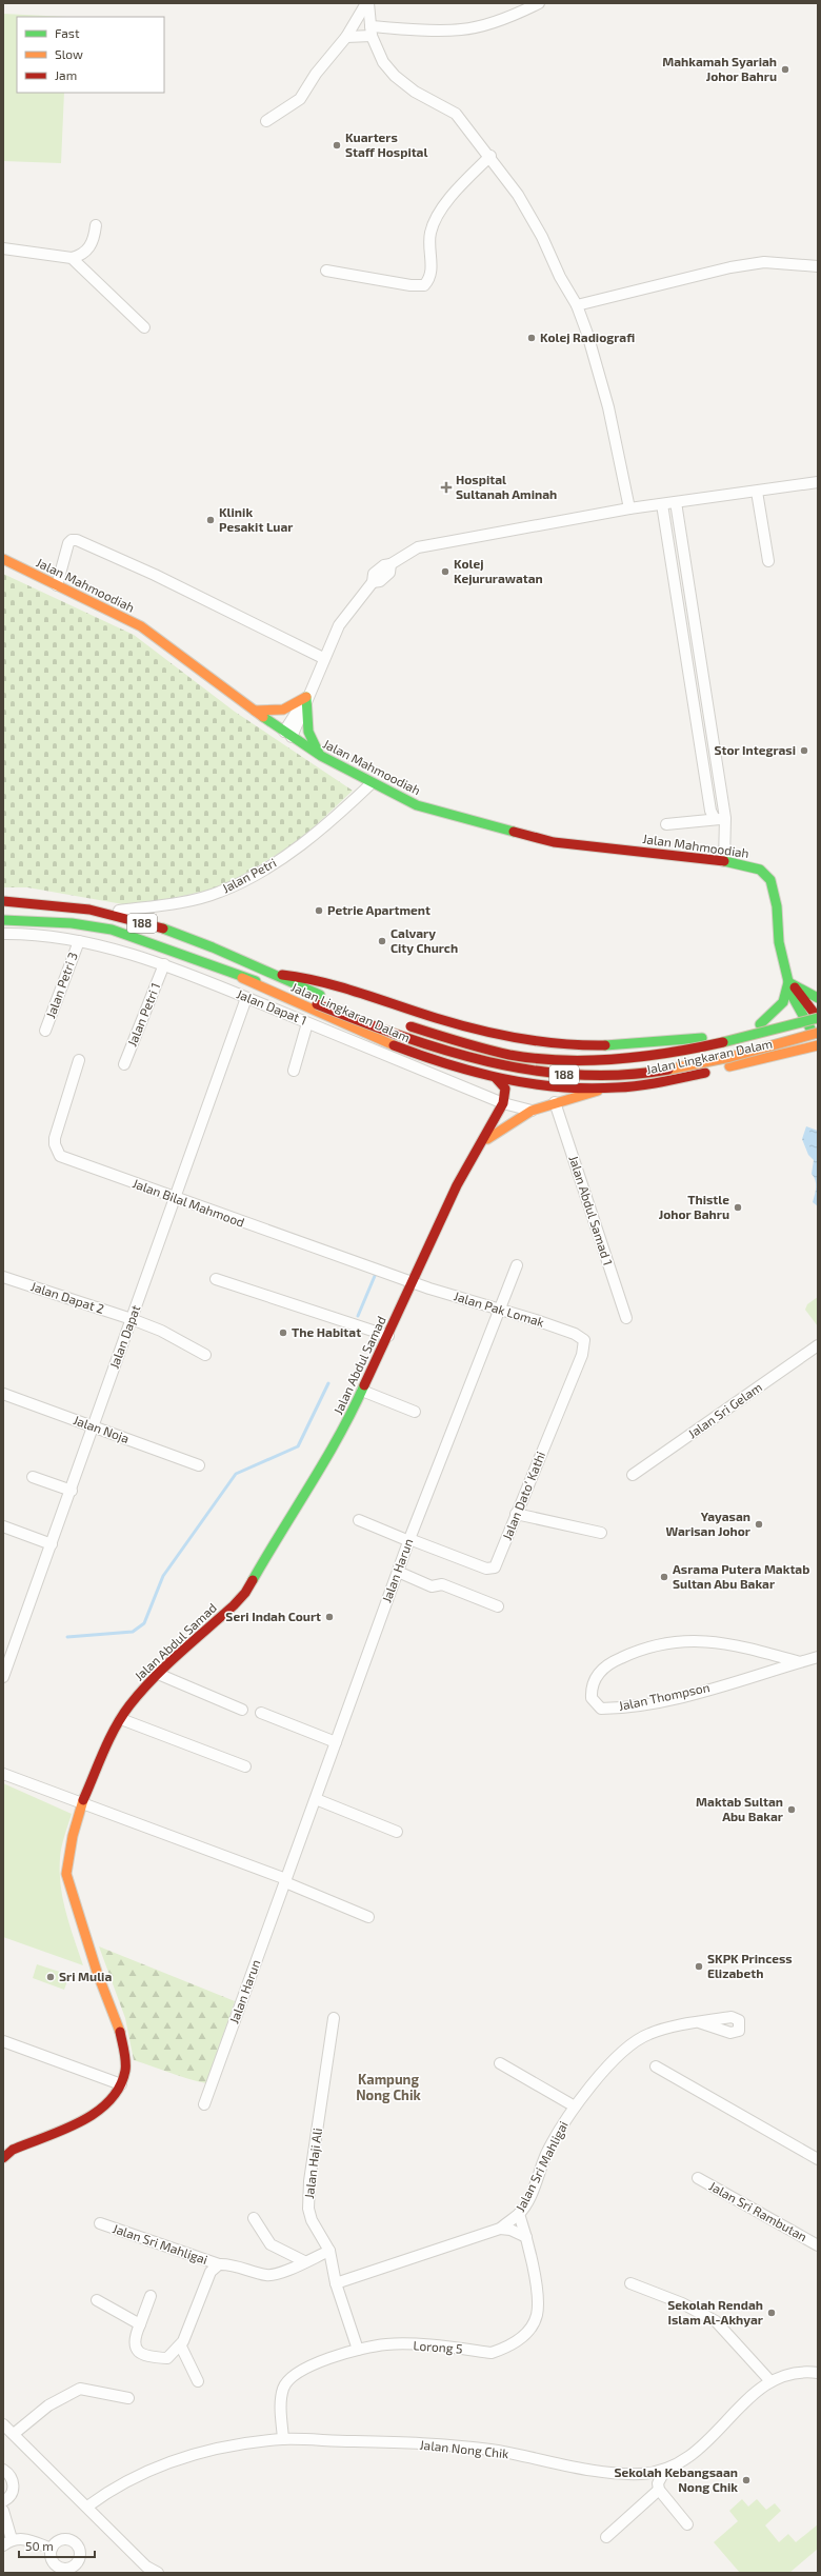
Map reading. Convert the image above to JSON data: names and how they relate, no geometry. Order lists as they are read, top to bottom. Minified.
{"streets":{"main road":["Jalan Mahmoodiah","188","Jalan Lingkaran Dalam","Jalan Abdul Samad"],"street":["Jalan Petri","Jalan Petri 3","Jalan Dapat 1","Jalan Petri 1","Jalan Bilal Mahmood","Jalan Abdul Samad 1","Jalan Dapat 2","Jalan Pak Lomak","Jalan Dapat","Jalan Sri Gelam","Jalan Noja","Jalan Dato’ Kathi","Jalan Harun","Jalan Thompson","Jalan Haji Ali","Jalan Sri Mahligai","Jalan Sri Rambutan","Lorong 5","Jalan Nong Chik"]},"crossings":[["Jalan Mahmoodiah","Jalan Petri"],["Jalan Mahmoodiah","Jalan Lingkaran Dalam"],["Jalan Petri","Jalan Lingkaran Dalam"],["Jalan Petri 3","Jalan Dapat 1"],["Jalan Dapat 1","Jalan Petri 1"],["Jalan Dapat 1","Jalan Dapat"],["Jalan Dapat 1","Jalan Abdul Samad"],["Jalan Lingkaran Dalam","Jalan Abdul Samad"],["Jalan Bilal Mahmood","Jalan Pak Lomak"],["Jalan Bilal Mahmood","Jalan Dapat"],["Jalan Bilal Mahmood","Jalan Abdul Samad"],["Jalan Abdul Samad 1","Jalan Abdul Samad"],["Jalan Dapat 2","Jalan Dapat"],["Jalan Pak Lomak","Jalan Abdul Samad"],["Jalan Pak Lomak","Jalan Dato’ Kathi"],["Jalan Pak Lomak","Jalan Harun"],["Jalan Dapat","Jalan Noja"],["Jalan Dato’ Kathi","Jalan Harun"],["Jalan Haji Ali","Jalan Sri Mahligai"],["Jalan Haji Ali","Lorong 5"],["Jalan Sri Mahligai","Lorong 5"],["Lorong 5","Jalan Nong Chik"]],"districts":["Kampung Nong Chik"],"places":{"other":["Mahkamah Syariah Johor Bahru","Kuarters Staff Hospital","Kolej Radiografi","Klinik Pesakit Luar","Kolej Kejururawatan","Stor Integrasi","Petrie Apartment","Calvary City Church","Thistle Johor Bahru","The Habitat","Yayasan Warisan Johor","Asrama Putera Maktab Sultan Abu Bakar","Seri Indah Court","Maktab Sultan Abu Bakar","SKPK Princess Elizabeth","Sri Mulia","Sekolah Rendah Islam Al-Akhyar","Sekolah Kebangsaan Nong Chik"],"health":["Hospital Sultanah Aminah"]},"legend":["Fast","Slow","Jam"],"scale_bar":"50 m"}
